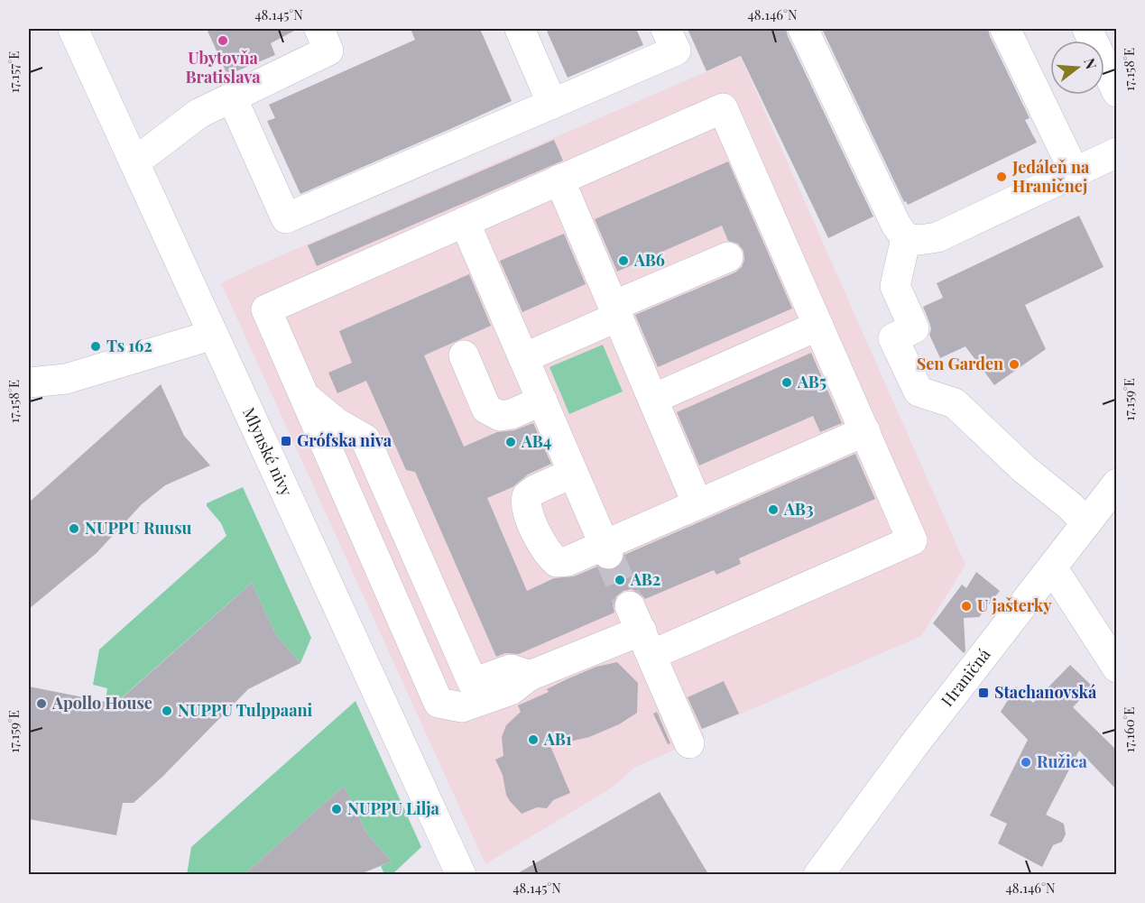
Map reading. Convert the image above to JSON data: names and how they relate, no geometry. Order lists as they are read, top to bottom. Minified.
{"streets":{"street":["Mlynské nivy","Hraničná"]},"places":{"other":["Ubytovňa Bratislava","Jedáleň na Hraničnej","AB6","Ts 162","Sen Garden","AB5","AB4","AB3","NUPPU Ruusu","AB2","U jašterky","Apollo House","NUPPU Tulppaani","AB1","Ružica","NUPPU Lilja"],"transit":["Grófska niva","Stachanovská"]},"north":"right","coordinates":["48.145°N","48.146°N","17.158°E","17.157°E","17.159°E","17.160°E"]}
